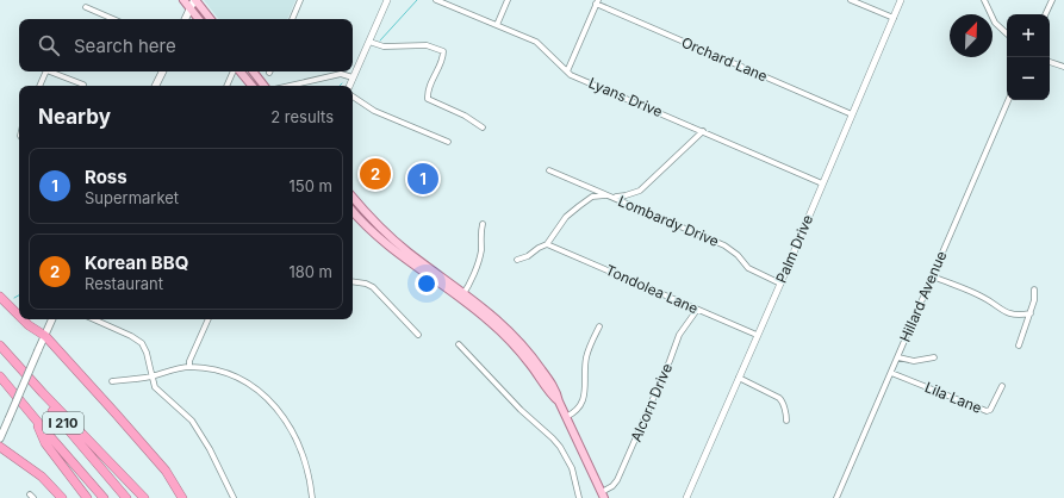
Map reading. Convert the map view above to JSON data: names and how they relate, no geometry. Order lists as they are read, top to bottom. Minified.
{"streets":{"highway":["I 210"],"street":["Orchard Lane","Lyans Drive","Lombardy Drive","Palm Drive","Tondolea Lane","Hillard Avenue","Lila Lane","Alcorn Drive"]},"crossings":[["Orchard Lane","Palm Drive"],["Lyans Drive","Palm Drive"],["Lombardy Drive","Palm Drive"],["Palm Drive","Tondolea Lane"],["Tondolea Lane","Alcorn Drive"],["Hillard Avenue","Lila Lane"]],"north":"top right","page":{"map_buttons":["+","−"],"search":"Search here","heading":["Nearby","2 results"],"list":[{"mark":"1","name":"Ross","note":"Supermarket","value":"150 m"},{"mark":"2","name":"Korean BBQ","note":"Restaurant","value":"180 m"}],"pins":["2","1"]}}
